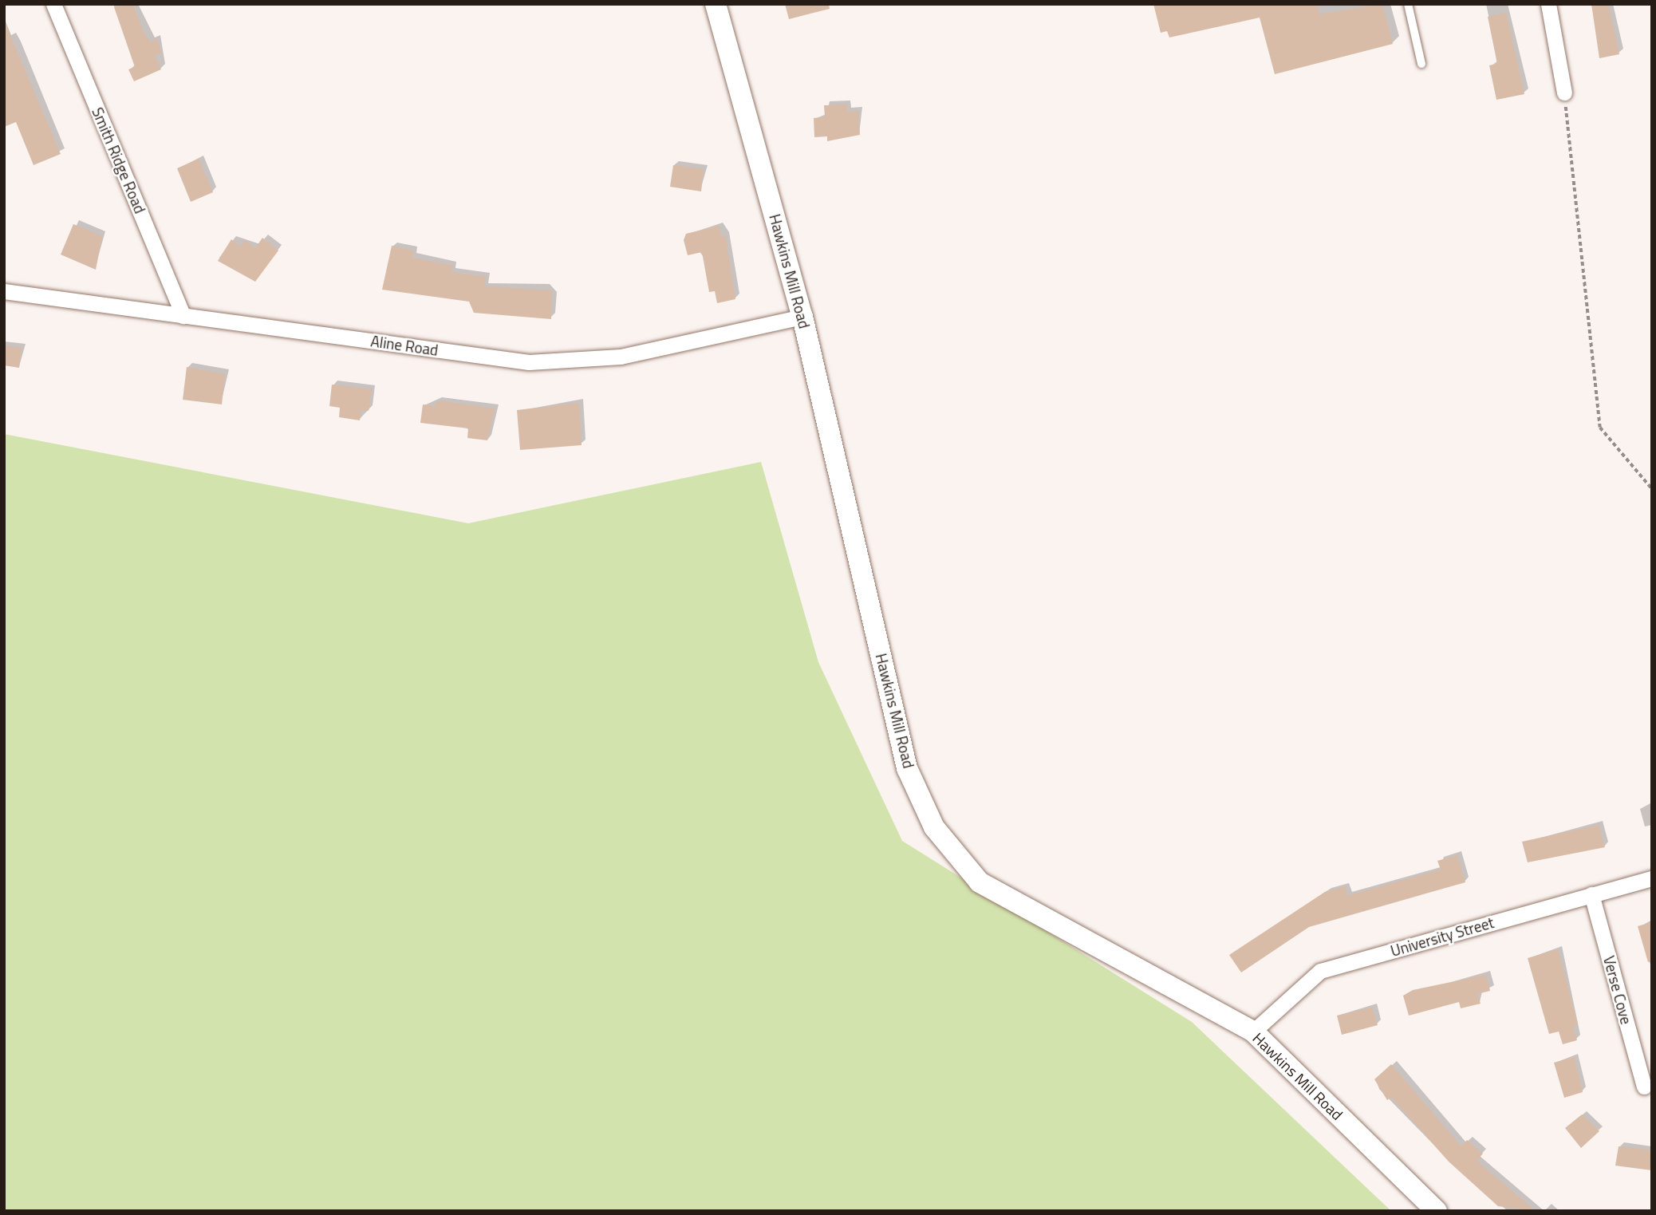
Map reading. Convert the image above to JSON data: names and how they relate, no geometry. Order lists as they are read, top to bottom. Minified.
{"streets":{"street":["Smith Ridge Road","Hawkins Mill Road","Aline Road","University Street","Verse Cove"]},"crossings":[["Smith Ridge Road","Aline Road"],["Hawkins Mill Road","Aline Road"],["Hawkins Mill Road","University Street"],["University Street","Verse Cove"]]}
